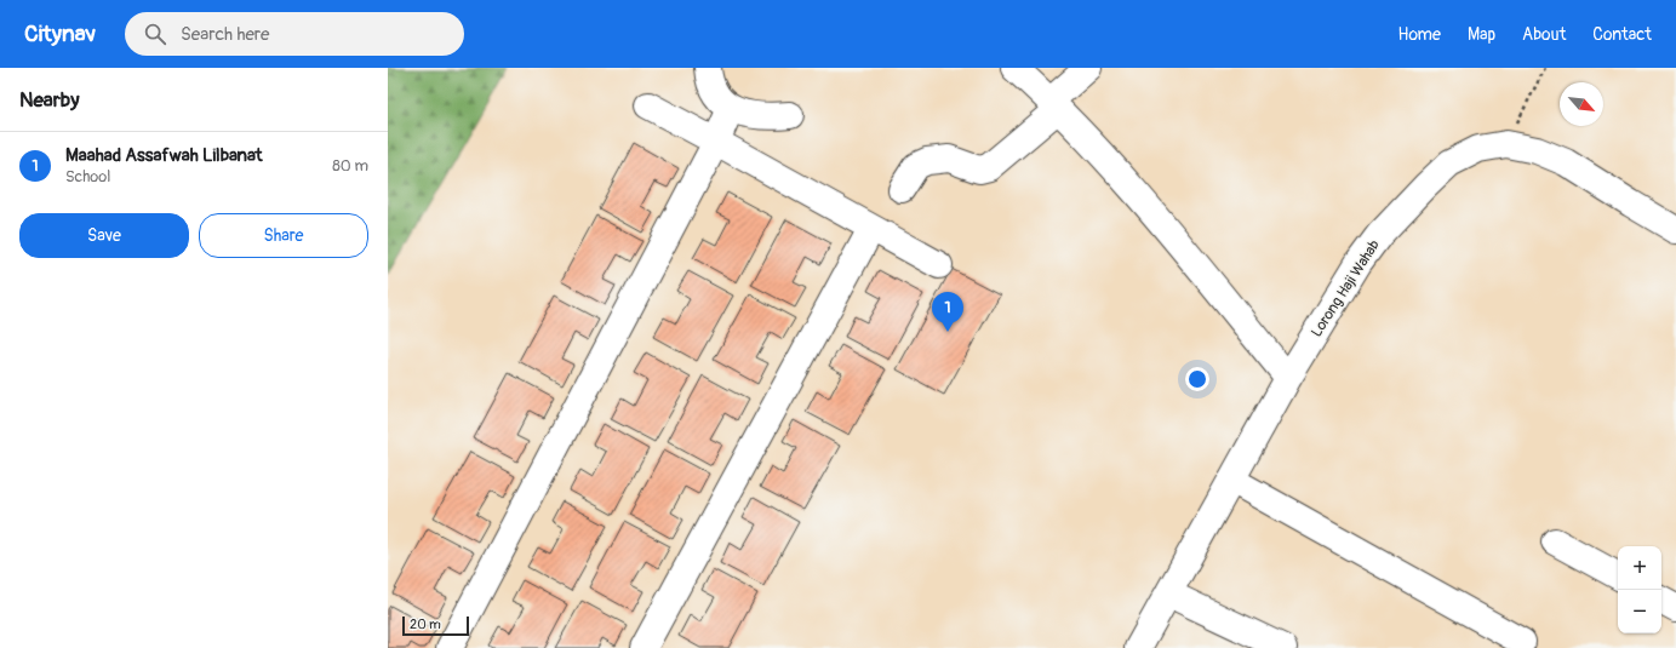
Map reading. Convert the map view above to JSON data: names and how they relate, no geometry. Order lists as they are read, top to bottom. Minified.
{"streets":{"street":["Lorong Haji Wahab"]},"scale_bar":"20 m","north":"bottom right","page":{"header":"Citynav","search":"Search here","nav":["Home","Map","About","Contact"],"heading":"Nearby","list":[{"mark":"1","name":"Maahad Assafwah Lilbanat","note":"School","value":"80 m"}],"buttons":["Save","Share"],"pins":"1","map_buttons":["+","−"],"scale":"20 m"}}
